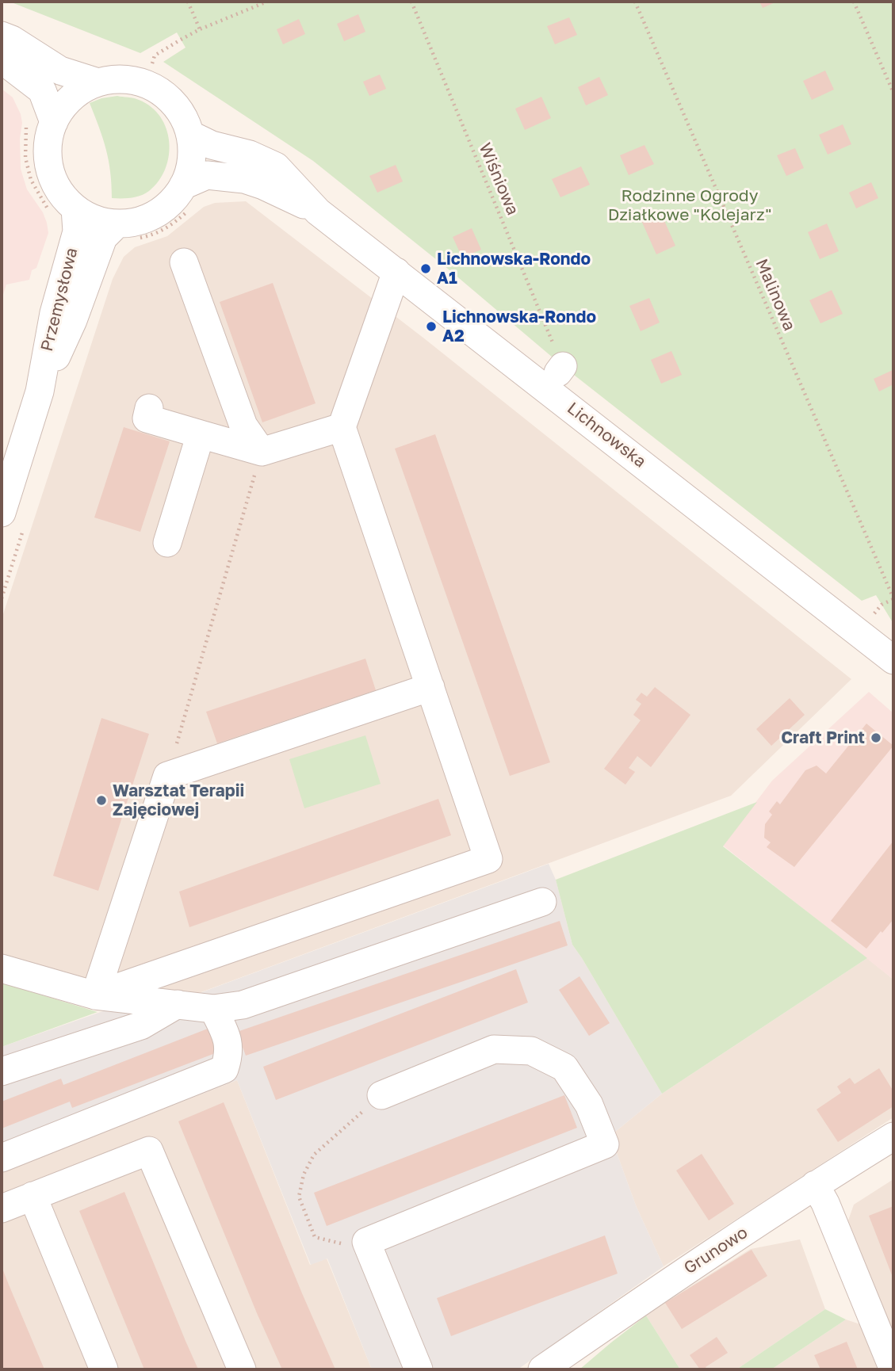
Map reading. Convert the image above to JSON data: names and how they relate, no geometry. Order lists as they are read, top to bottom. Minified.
{"streets":{"street":["Przemysłowa","Lichnowska","Grunowo"],"path":["Wiśniowa","Malinowa"]},"crossings":[["Przemysłowa","Lichnowska"]],"parks":["Rodzinne Ogrody Działkowe \"Kolejarz\""],"places":["Lichnowska-Rondo A1","Lichnowska-Rondo A2","Craft Print","Warsztat Terapii Zajęciowej"]}
